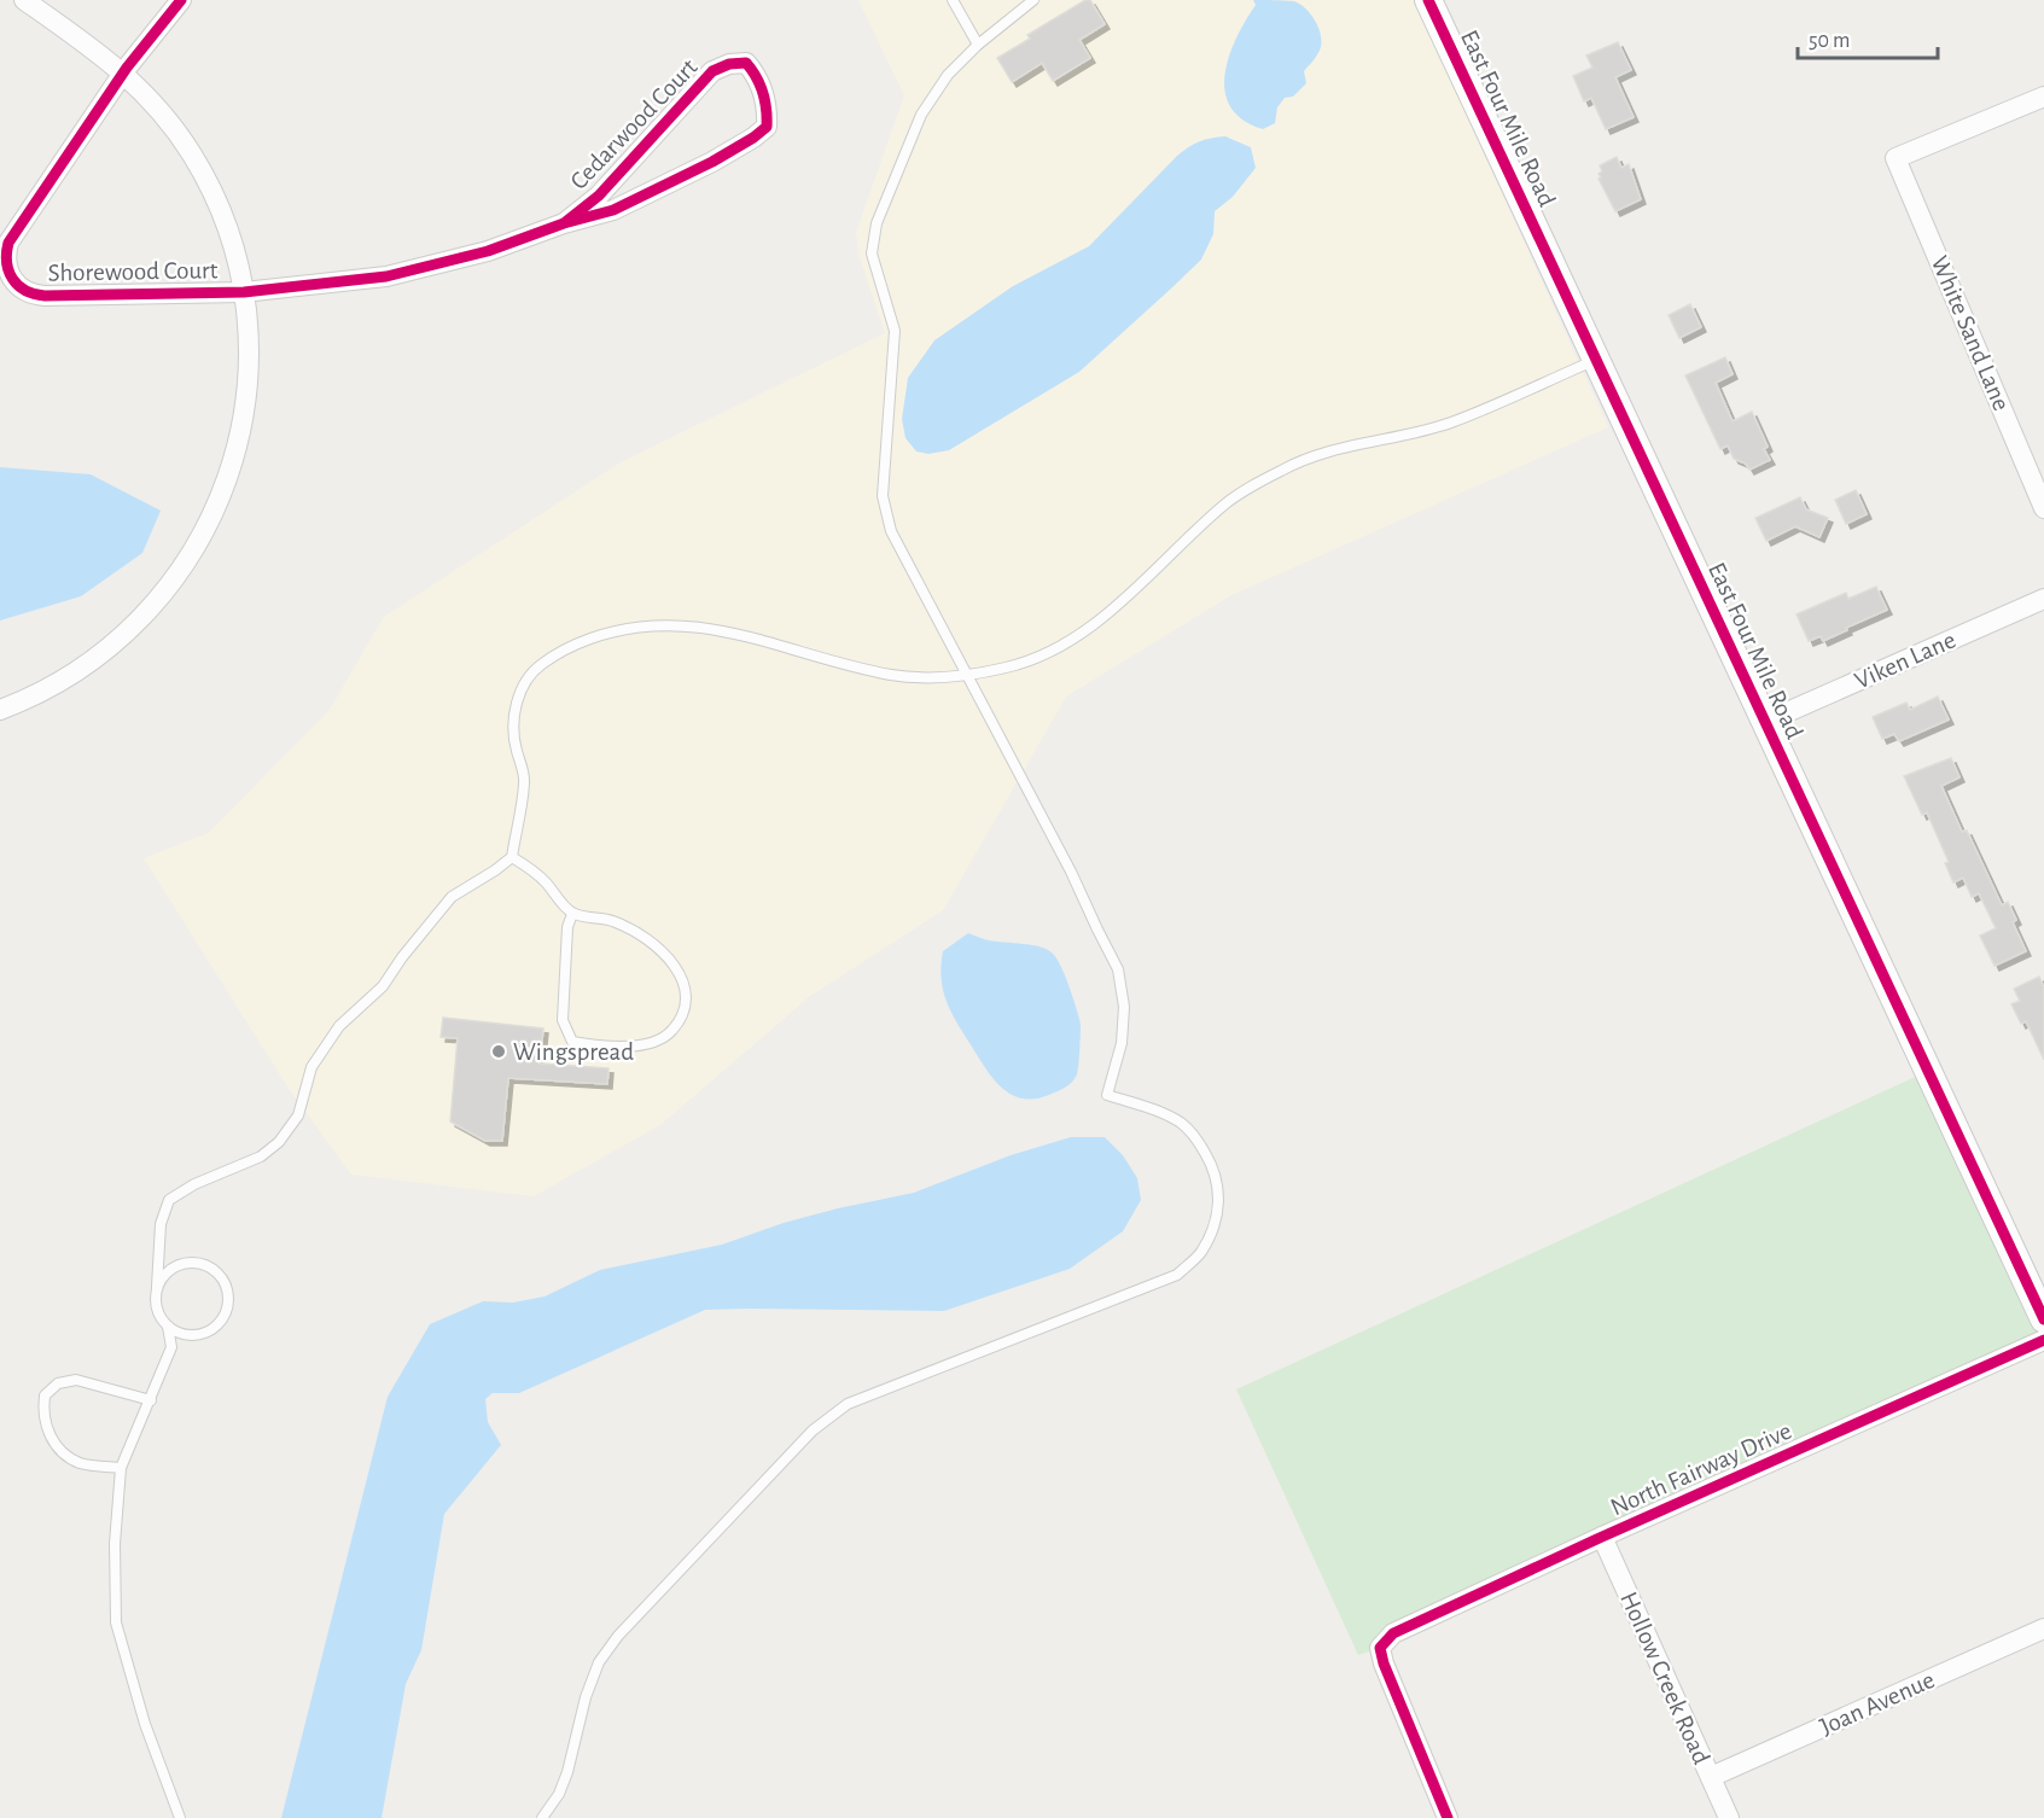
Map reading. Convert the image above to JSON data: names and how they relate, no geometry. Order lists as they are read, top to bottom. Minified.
{"streets":{"street":["East Four Mile Road","Cedarwood Court","Shorewood Court","White Sand Lane","Viken Lane","North Fairway Drive","Hollow Creek Road","Joan Avenue"]},"crossings":[["East Four Mile Road","Viken Lane"],["Cedarwood Court","Shorewood Court"],["North Fairway Drive","Hollow Creek Road"],["Hollow Creek Road","Joan Avenue"]],"places":["Wingspread"],"scale_bar":"50 m"}
